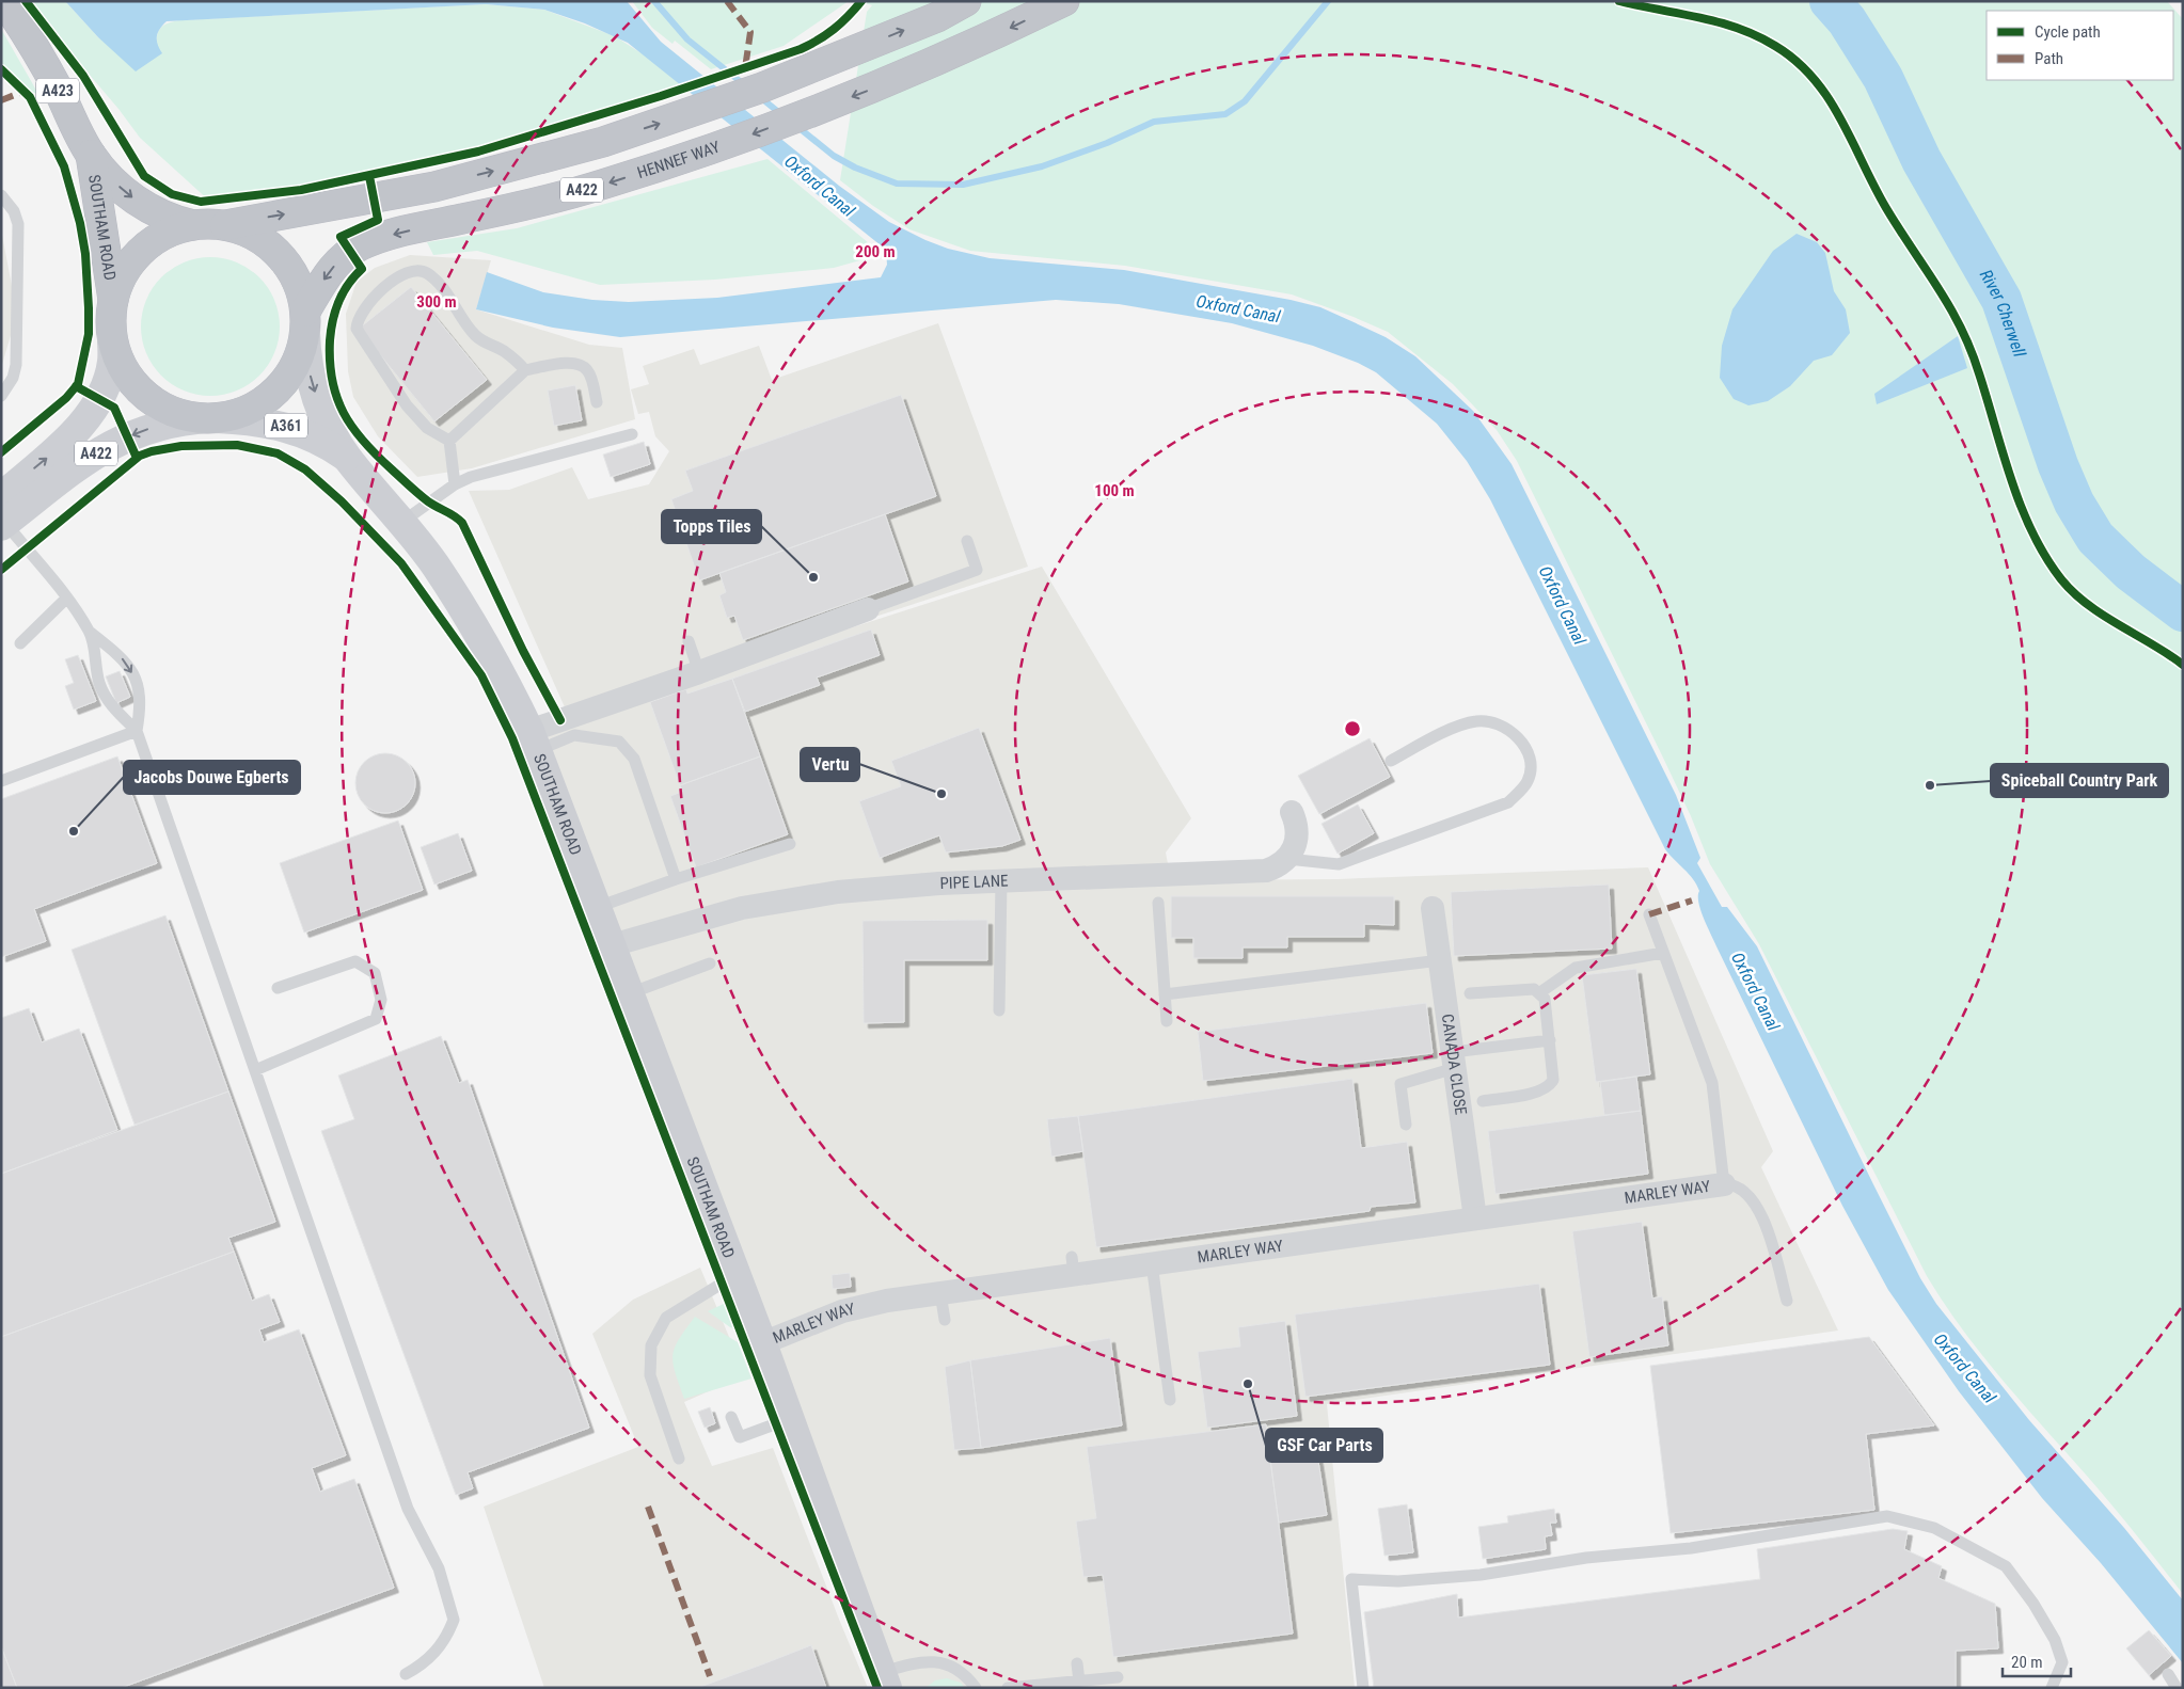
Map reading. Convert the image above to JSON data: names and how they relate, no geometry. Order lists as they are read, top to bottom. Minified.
{"streets":{"highway":["A423","HENNEF WAY","A422","SOUTHAM ROAD"],"main road":["A361"],"street":["PIPE LANE","CANADA CLOSE","MARLEY WAY"]},"crossings":[["HENNEF WAY","SOUTHAM ROAD"],["A422","SOUTHAM ROAD"],["SOUTHAM ROAD","PIPE LANE"],["SOUTHAM ROAD","MARLEY WAY"],["CANADA CLOSE","MARLEY WAY"]],"water":["Oxford Canal","River Cherwell"],"places":["Topps Tiles","Spiceball Country Park","Vertu","Jacobs Douwe Egberts","GSF Car Parts"],"legend":["Cycle path","Path"],"scale_bar":"20 m","rings":["200 m","300 m","100 m"]}
